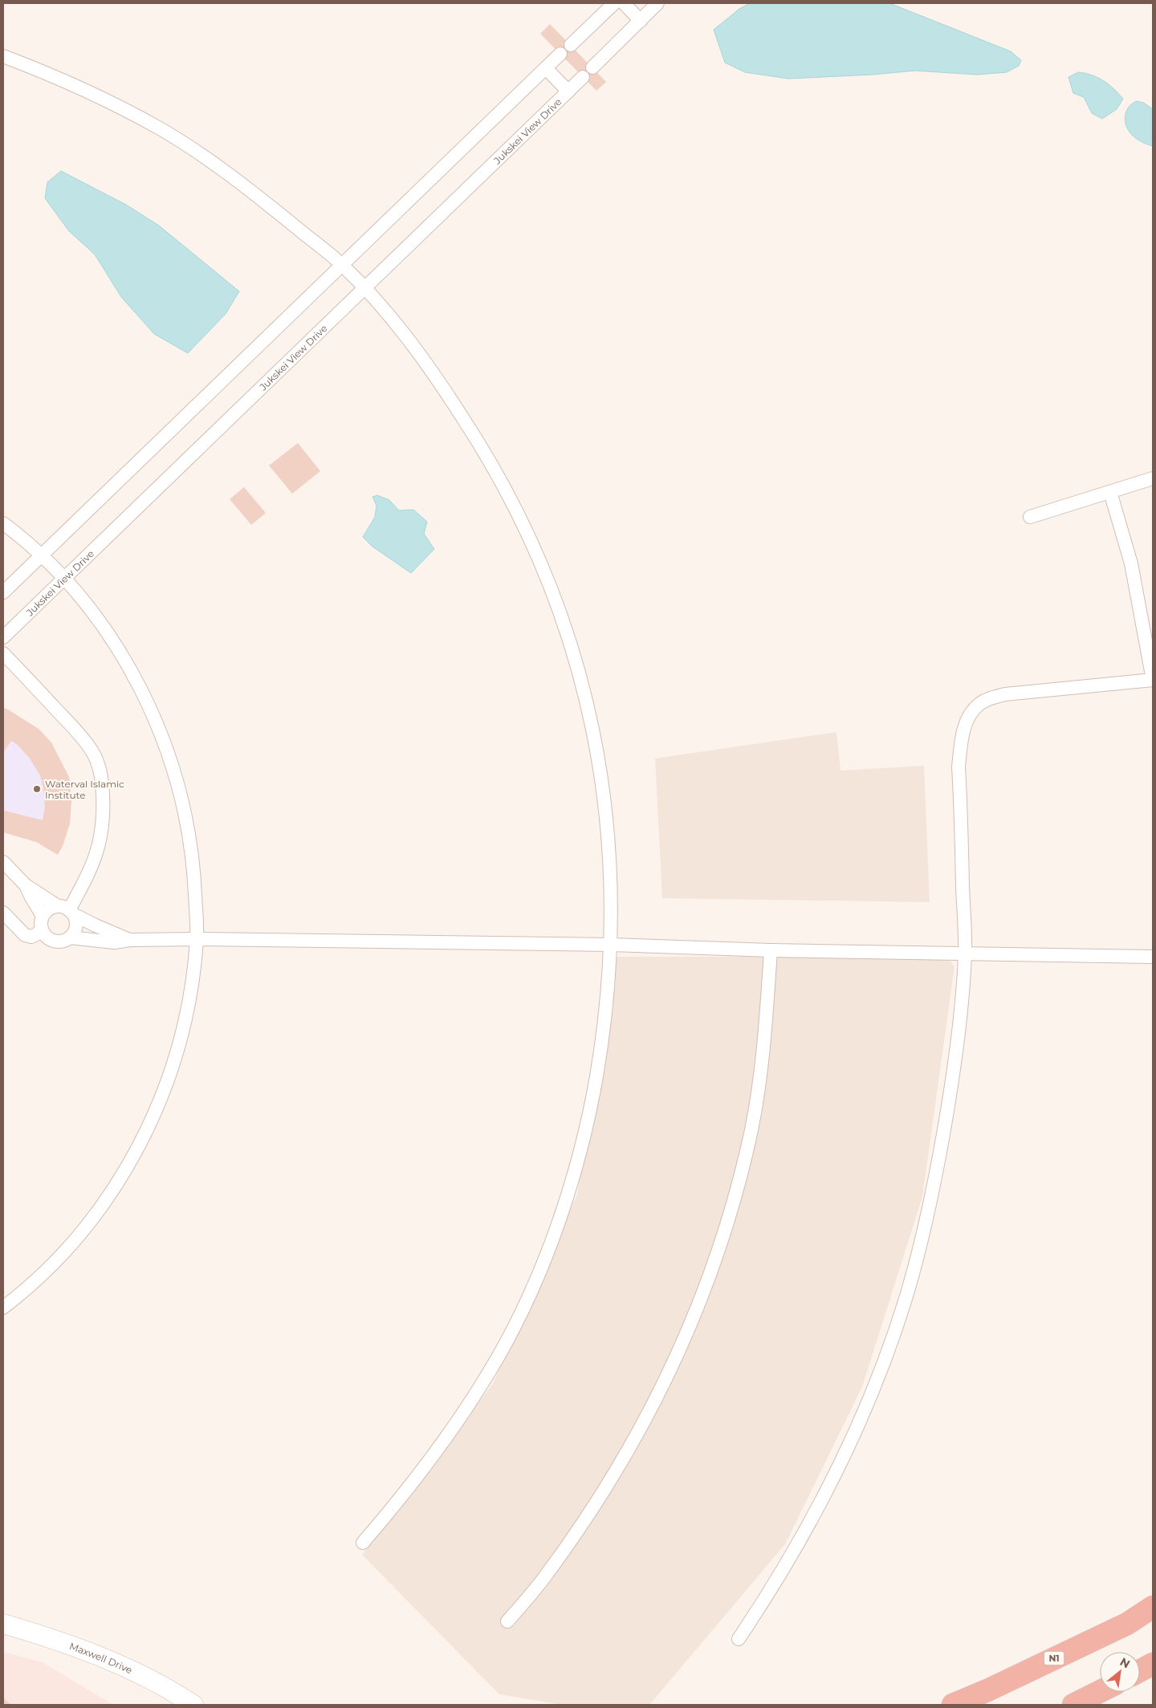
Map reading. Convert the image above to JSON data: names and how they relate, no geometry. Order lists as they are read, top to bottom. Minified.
{"streets":{"highway":["N1"],"main road":["Maxwell Drive"],"street":["Jukskei View Drive"]},"places":["Waterval Islamic Institute"],"north":"top right"}
